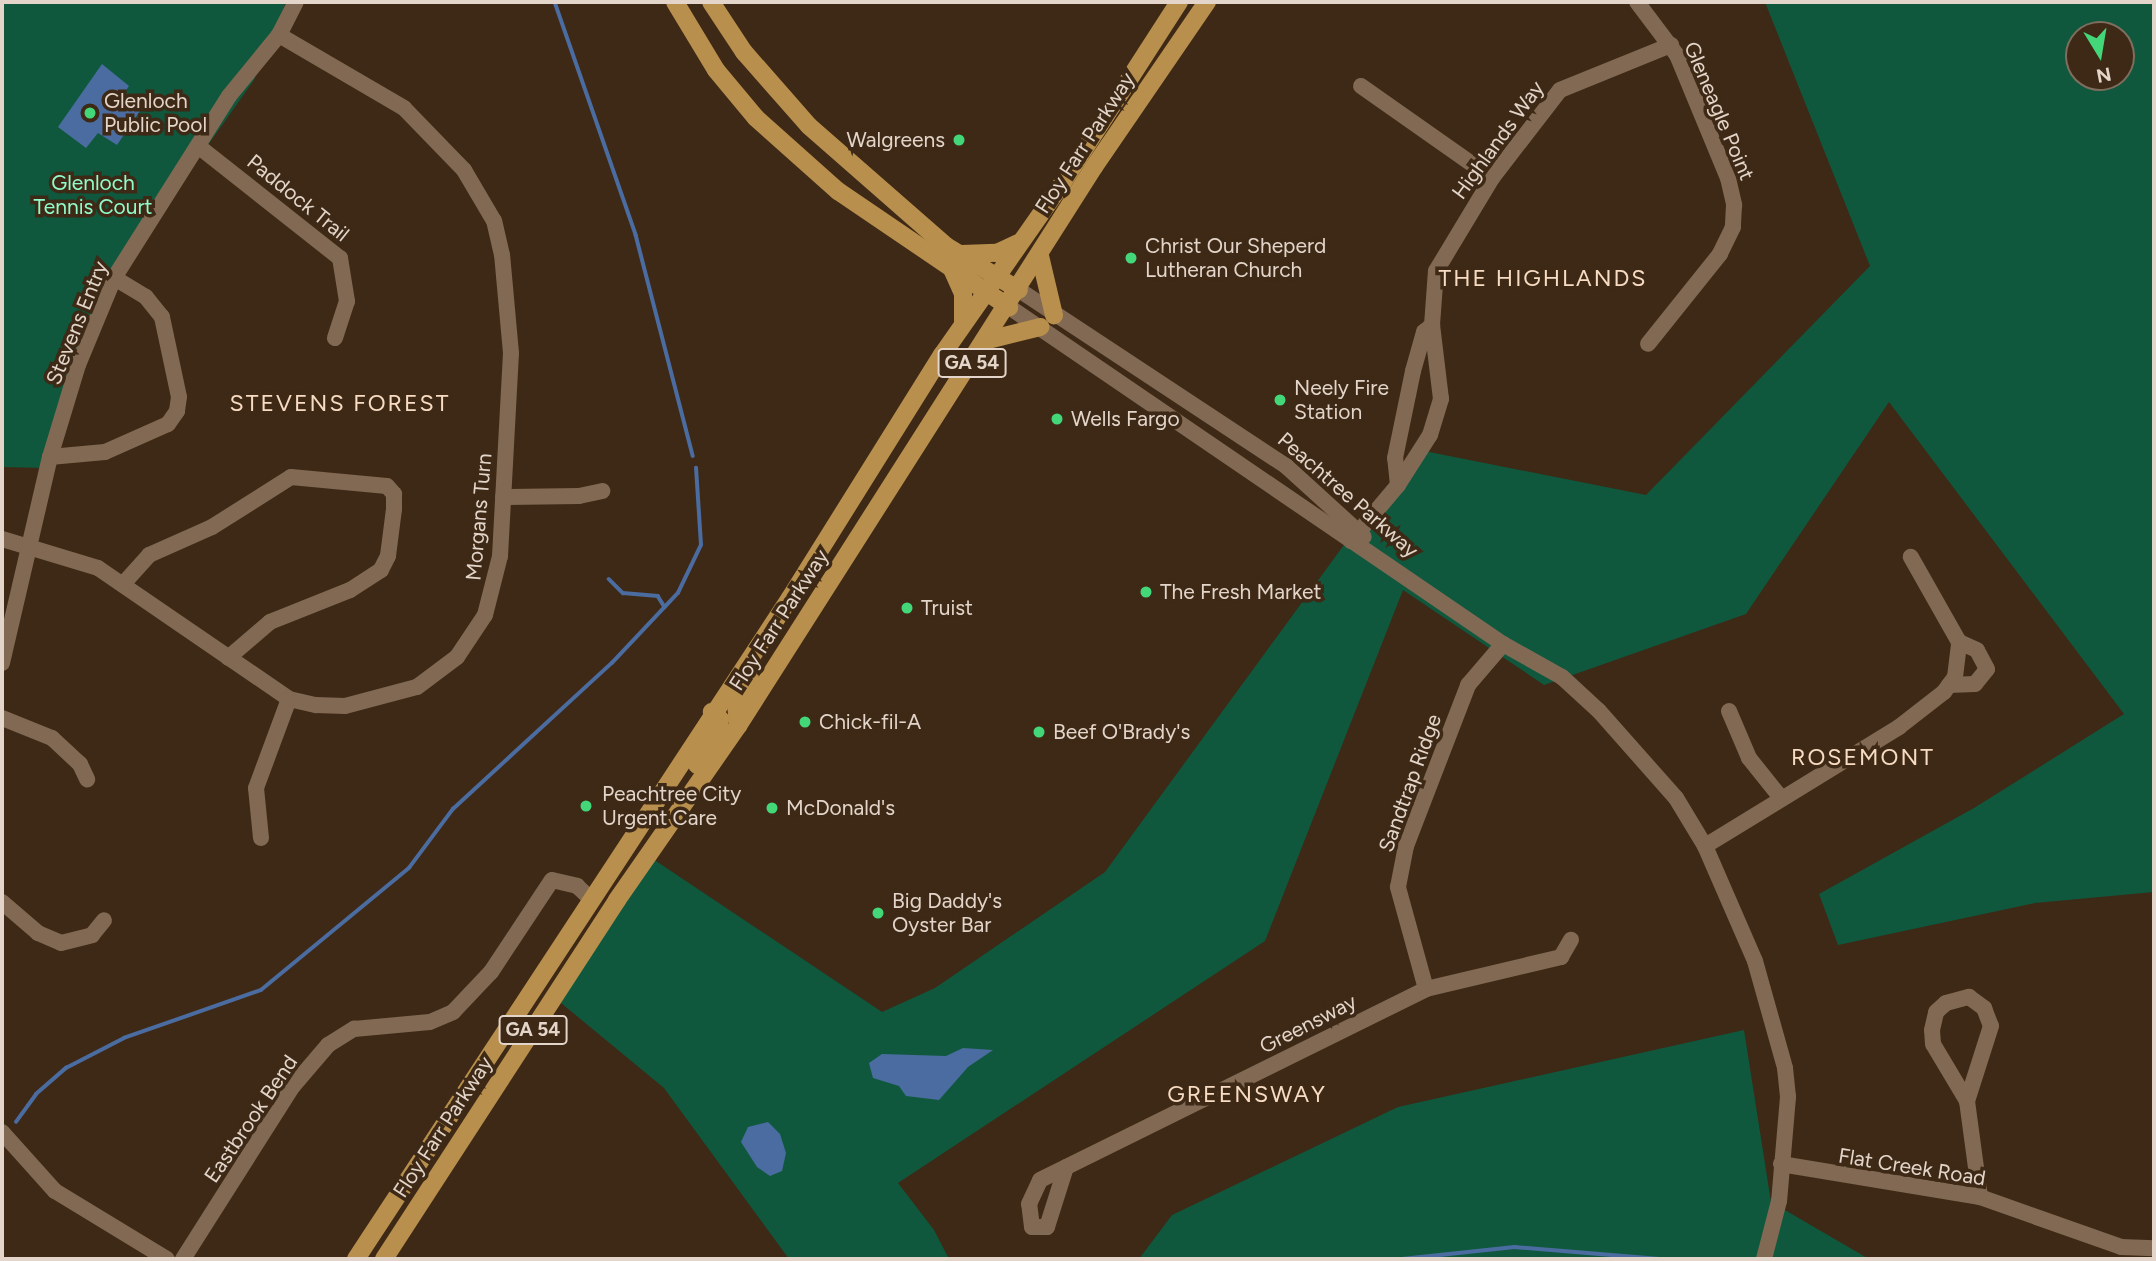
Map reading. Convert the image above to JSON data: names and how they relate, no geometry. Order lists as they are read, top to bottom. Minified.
{"streets":{"main road":["Floy Farr Parkway","GA 54"],"street":["Gleneagle Point","Highlands Way","Paddock Trail","Stevens Entry","Peachtree Parkway","Morgans Turn","Sandtrap Ridge","Greensway","Eastbrook Bend","Flat Creek Road"]},"crossings":[["Gleneagle Point","Highlands Way"],["Highlands Way","Peachtree Parkway"],["Floy Farr Parkway","Peachtree Parkway"],["Floy Farr Parkway","Eastbrook Bend"],["Paddock Trail","Stevens Entry"],["Stevens Entry","Morgans Turn"],["Sandtrap Ridge","Greensway"]],"districts":["THE HIGHLANDS","STEVENS FOREST","ROSEMONT","GREENSWAY"],"parks":["Glenloch Tennis Court"],"places":["Glenloch Public Pool","Walgreens","Christ Our Sheperd Lutheran Church","Neely Fire Station","Wells Fargo","The Fresh Market","Truist","Chick-fil-A","Beef O'Brady's","Peachtree City Urgent Care","McDonald's","Big Daddy's Oyster Bar"],"north":"bottom"}
